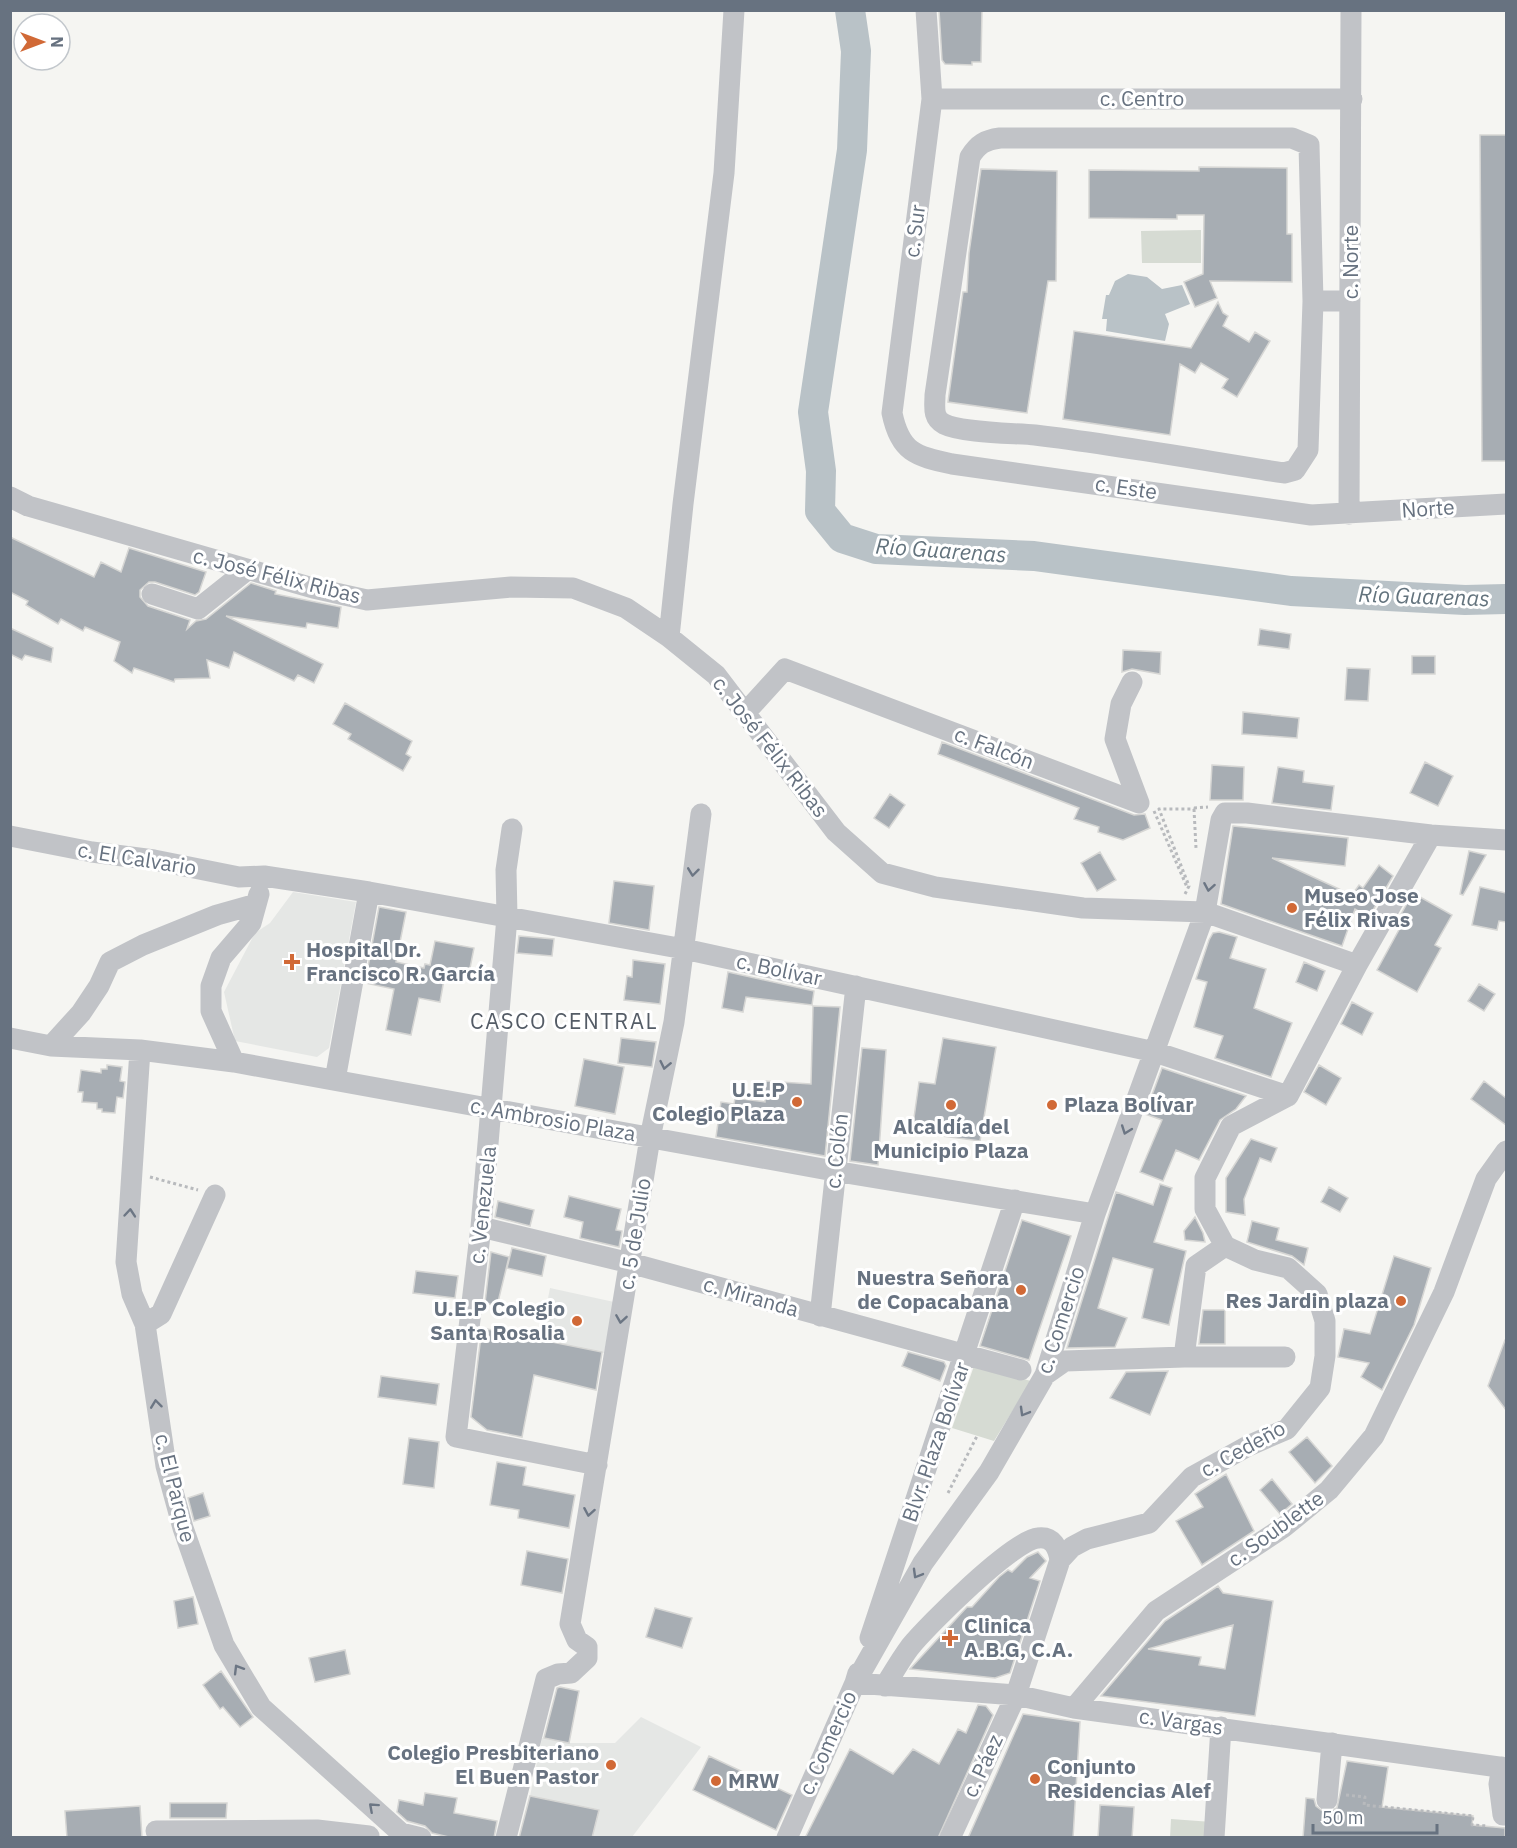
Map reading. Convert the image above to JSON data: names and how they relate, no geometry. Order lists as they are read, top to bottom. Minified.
{"streets":{"street":["c. Centro","c. Sur","c. Norte","c. Este","Norte","c. José Félix Ribas","c. Falcón","c. El Calvario","c. Bolívar","c. Ambrosio Plaza","c. Colón","c. Venezuela","c. 5 de Julio","c. Miranda","c. Comercio","Blvr. Plaza Bolívar","c. Cedeño","c. El Parque","c. Soublette","c. Vargas","c. Páez"]},"crossings":[["c. Centro","c. Sur"],["c. Centro","c. Norte"],["c. Sur","c. Este"],["c. Norte","c. Este"],["c. Norte","Norte"],["c. Este","Norte"],["c. José Félix Ribas","c. Falcón"],["c. José Félix Ribas","c. Comercio"],["c. El Calvario","c. Bolívar"],["c. Bolívar","c. Colón"],["c. Bolívar","c. Venezuela"],["c. Bolívar","c. 5 de Julio"],["c. Bolívar","c. Comercio"],["c. Ambrosio Plaza","c. Colón"],["c. Ambrosio Plaza","c. Venezuela"],["c. Ambrosio Plaza","c. 5 de Julio"],["c. Ambrosio Plaza","c. Comercio"],["c. Ambrosio Plaza","Blvr. Plaza Bolívar"],["c. Ambrosio Plaza","c. El Parque"],["c. Colón","c. Miranda"],["c. Venezuela","c. 5 de Julio"],["c. Venezuela","c. Miranda"],["c. 5 de Julio","c. Miranda"],["c. Miranda","Blvr. Plaza Bolívar"],["c. Comercio","Blvr. Plaza Bolívar"],["c. Comercio","c. Vargas"],["Blvr. Plaza Bolívar","c. Vargas"],["c. Soublette","c. Vargas"],["c. Vargas","c. Páez"]],"one_way":["c. 5 de Julio","c. El Parque"],"districts":["CASCO CENTRAL"],"water":["Río Guarenas"],"places":{"other":["Museo Jose Félix Rivas","U.E.P Colegio Plaza","Alcaldía del Municipio Plaza","Plaza Bolívar","Nuestra Señora de Copacabana","Res Jardin plaza","U.E.P Colegio Santa Rosalia","Colegio Presbiteriano El Buen Pastor","Conjunto Residencias Alef","MRW"],"health":["Hospital Dr. Francisco R. García","Clinica A.B.G, C.A."]},"scale_bar":"50 m","north":"right"}
